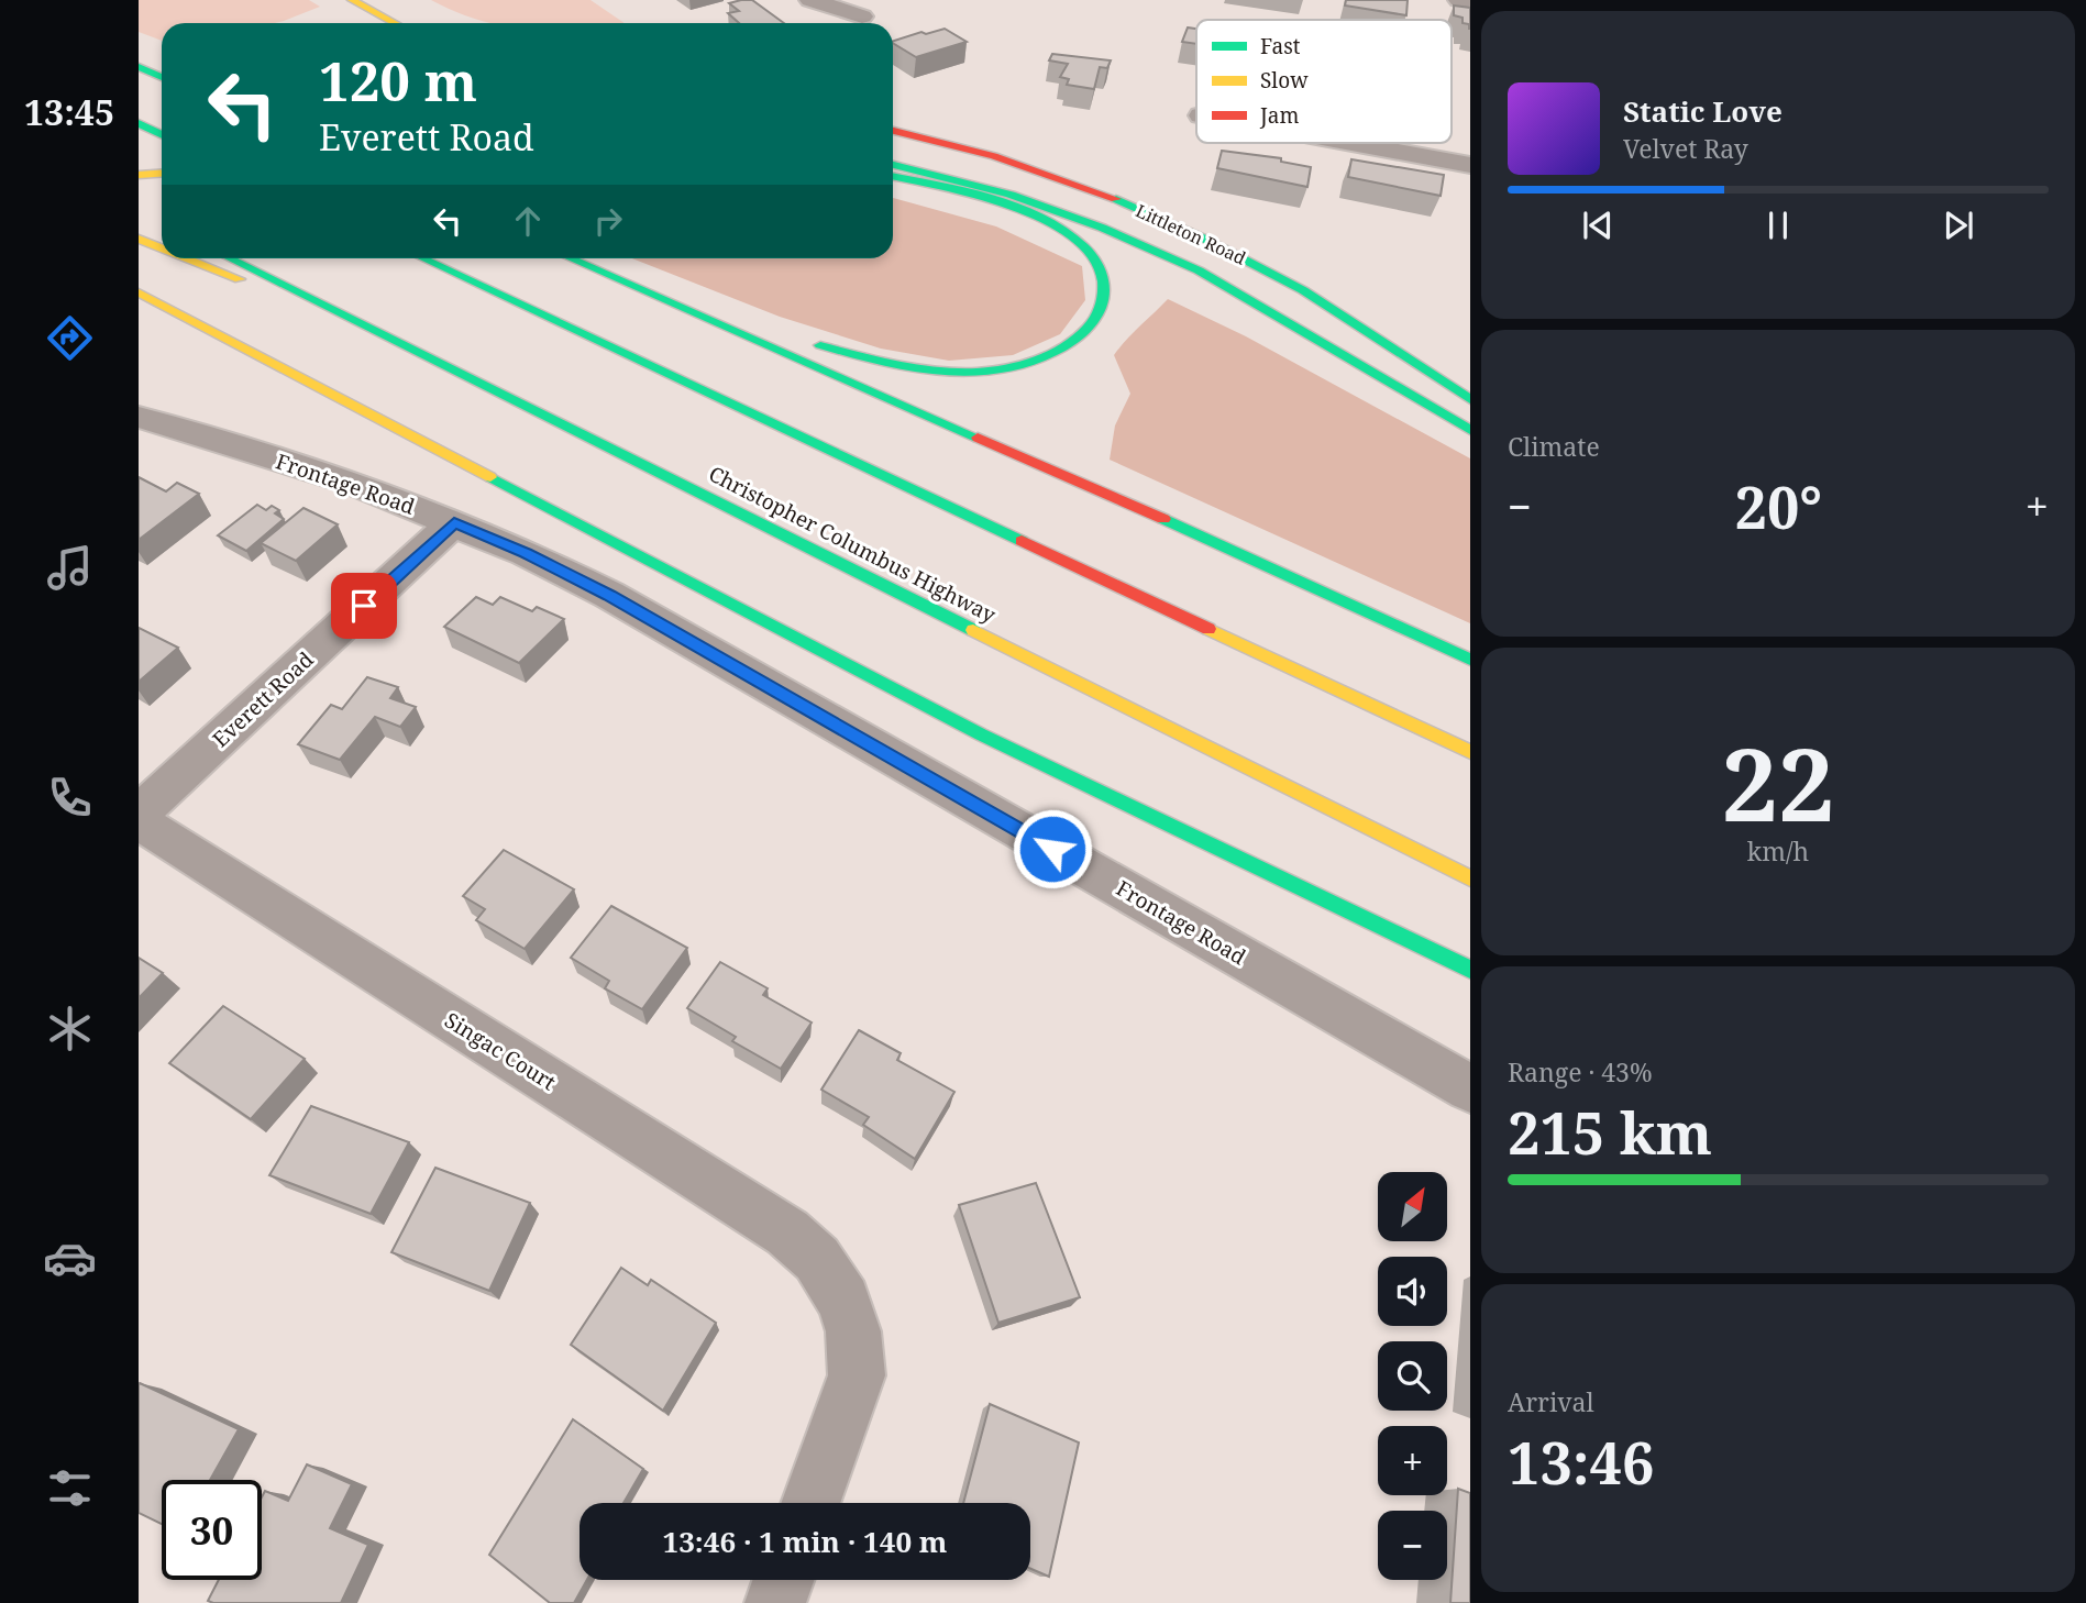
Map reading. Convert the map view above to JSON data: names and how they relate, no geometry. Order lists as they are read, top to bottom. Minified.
{"streets":{"main road":["Littleton Road","Christopher Columbus Highway"],"street":["Frontage Road","Everett Road","Singac Court"]},"crossings":[["Frontage Road","Everett Road"]],"legend":["Fast","Slow","Jam"],"north":"top right","page":{"tabs":"13:45","turn":["120 m","Everett Road"],"song":["Static Love","Velvet Ray"],"tile":["Climate",["22","km/h"],["Range · 43%","215 km"],["Arrival","13:46"]],"heat":["−","20°","+"],"map_buttons":["+","−"],"limit":"30","trip":"13:46 · 1 min · 140 m"}}
